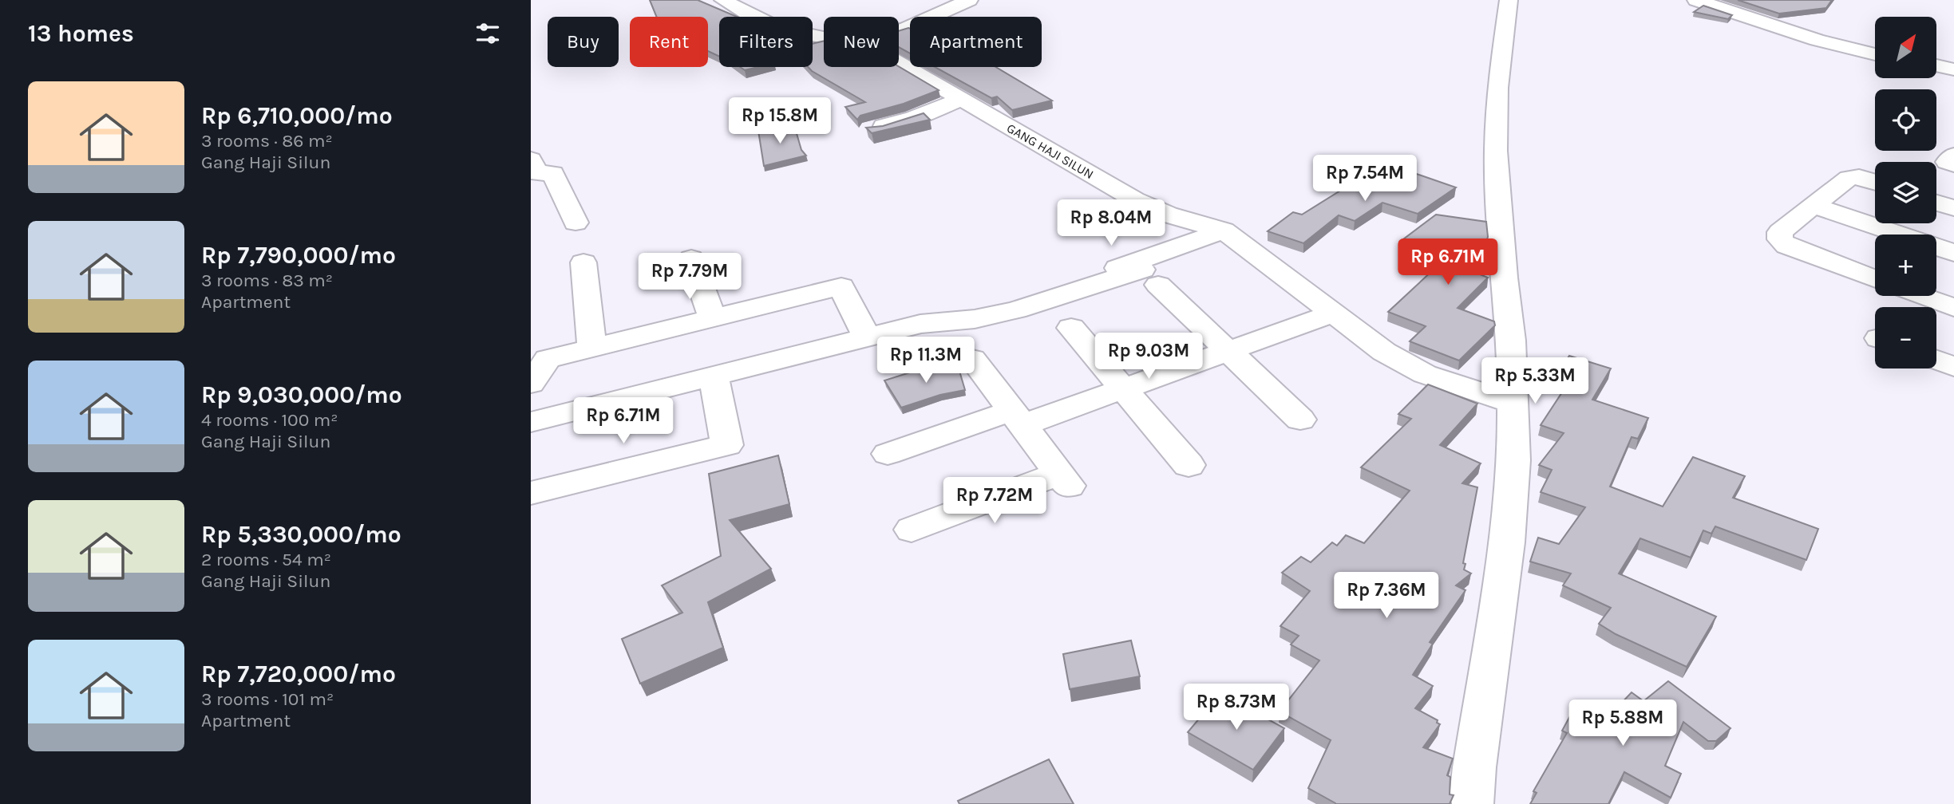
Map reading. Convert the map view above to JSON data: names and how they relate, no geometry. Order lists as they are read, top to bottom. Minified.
{"streets":{"street":["GANG HAJI SILUN"]},"north":"top right","page":{"heading":"13 homes","map_buttons":["+","−"],"chip":["Buy","Rent","Filters","New","Apartment"],"list":[{"name":"Rp 6,710,000/mo","note":"3 rooms · 86 m² · Gang Haji Silun"},{"name":"Rp 7,790,000/mo","note":"3 rooms · 83 m² · Apartment"},{"name":"Rp 9,030,000/mo","note":"4 rooms · 100 m² · Gang Haji Silun"},{"name":"Rp 5,330,000/mo","note":"2 rooms · 54 m² · Gang Haji Silun"},{"name":"Rp 7,720,000/mo","note":"3 rooms · 101 m² · Apartment"}],"price":["Rp 15.8M","Rp 7.54M","Rp 8.04M","Rp 6.71M","Rp 7.79M","Rp 9.03M","Rp 11.3M","Rp 5.33M","Rp 6.71M","Rp 7.72M","Rp 7.36M","Rp 8.73M","Rp 5.88M"]}}
